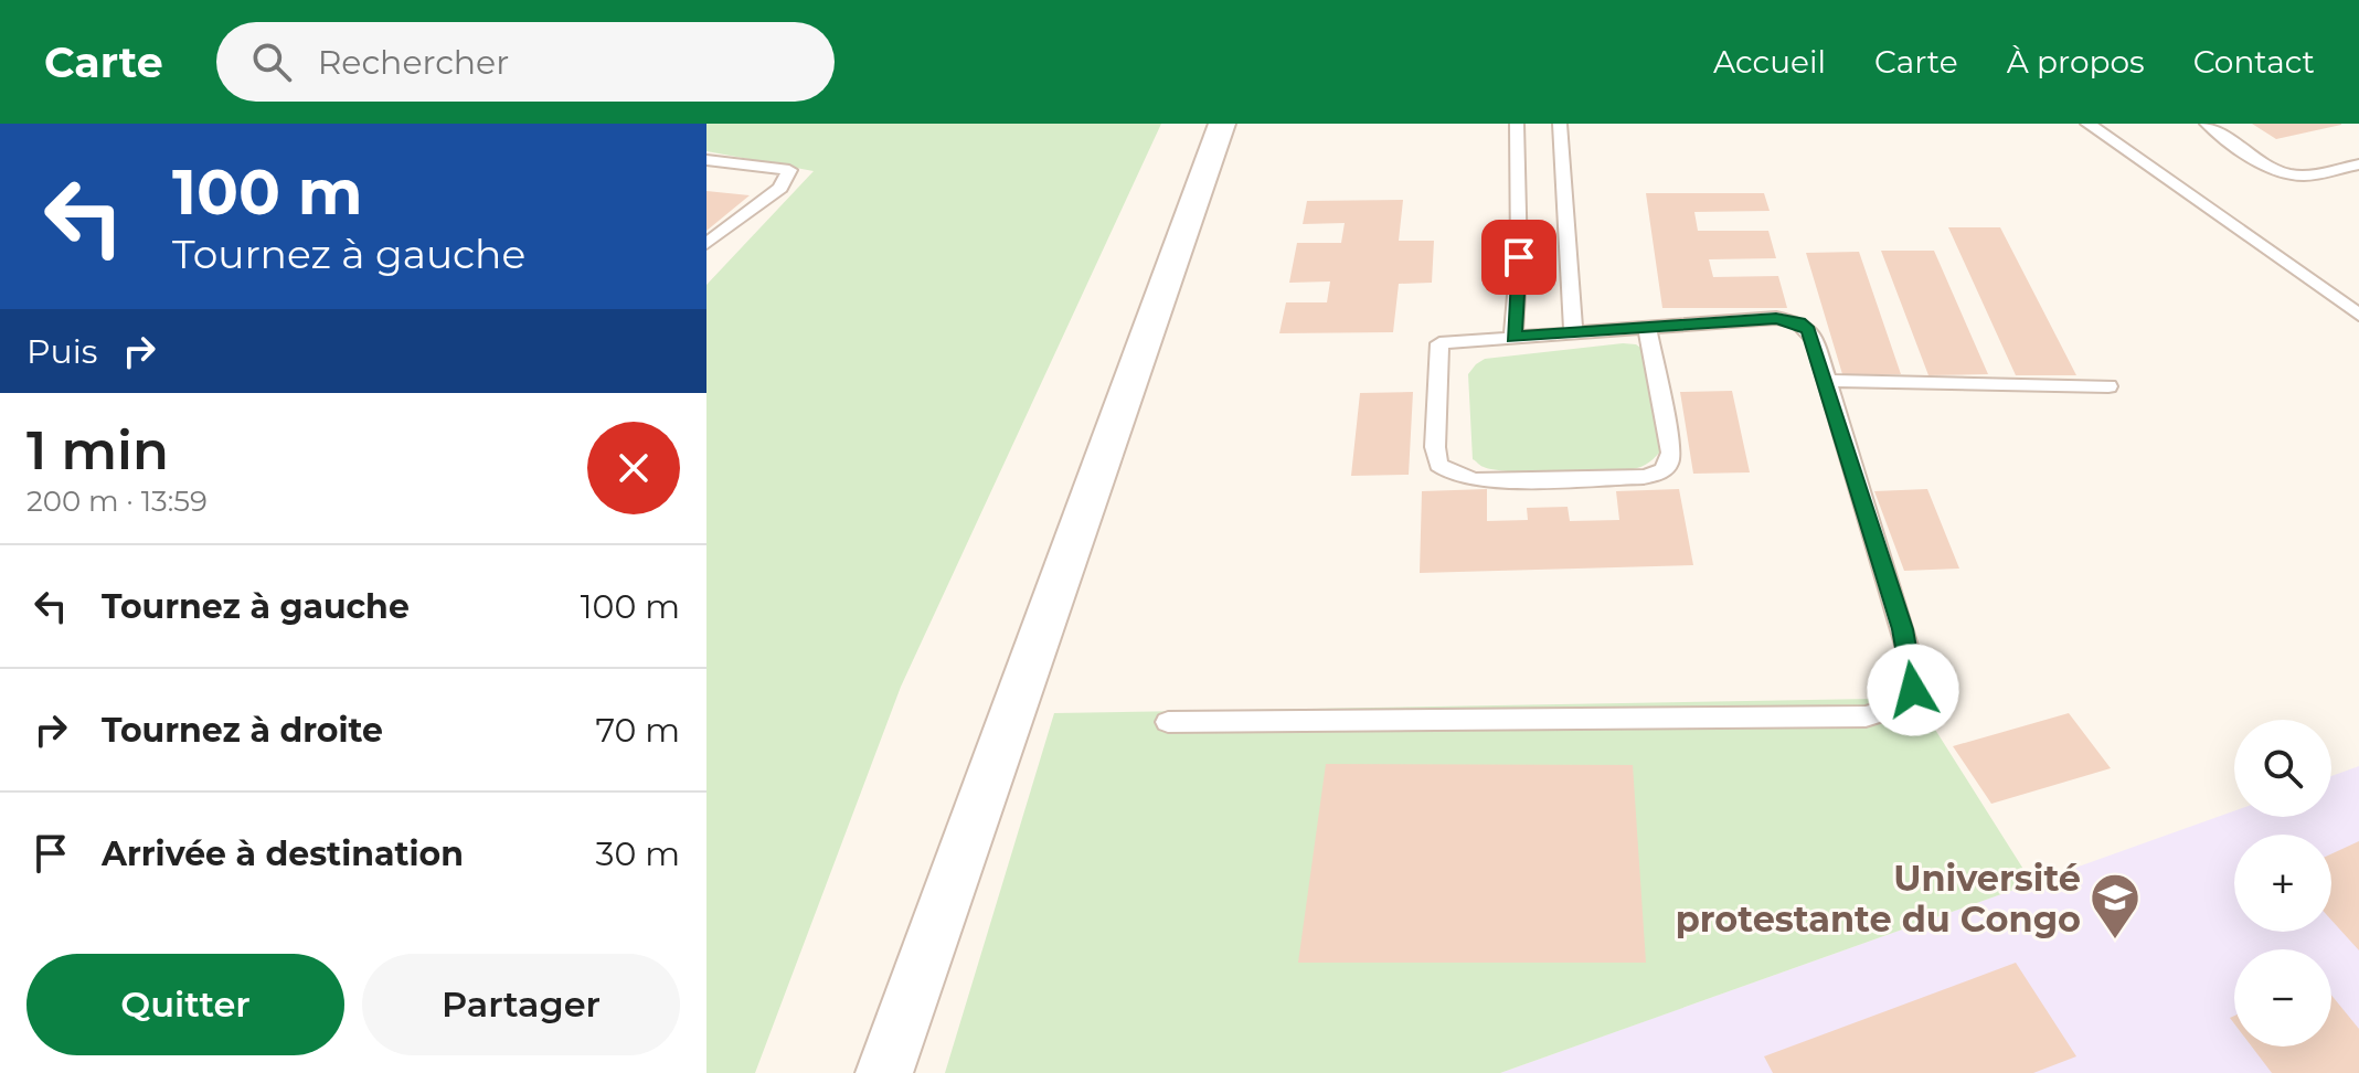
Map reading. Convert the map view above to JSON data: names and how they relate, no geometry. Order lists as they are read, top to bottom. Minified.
{"places":{"school or university":["Université protestante du Congo"]},"page":{"header":"Carte","search":"Rechercher","nav":["Accueil","Carte","À propos","Contact"],"turn":["100 m","Tournez à gauche"],"then":"Puis","heading":["1 min","200 m · 13:59"],"list":[{"name":"Tournez à gauche","value":"100 m"},{"name":"Tournez à droite","value":"70 m"},{"name":"Arrivée à destination","value":"30 m"}],"map_buttons":["+","−"],"buttons":["Quitter","Partager"]}}
